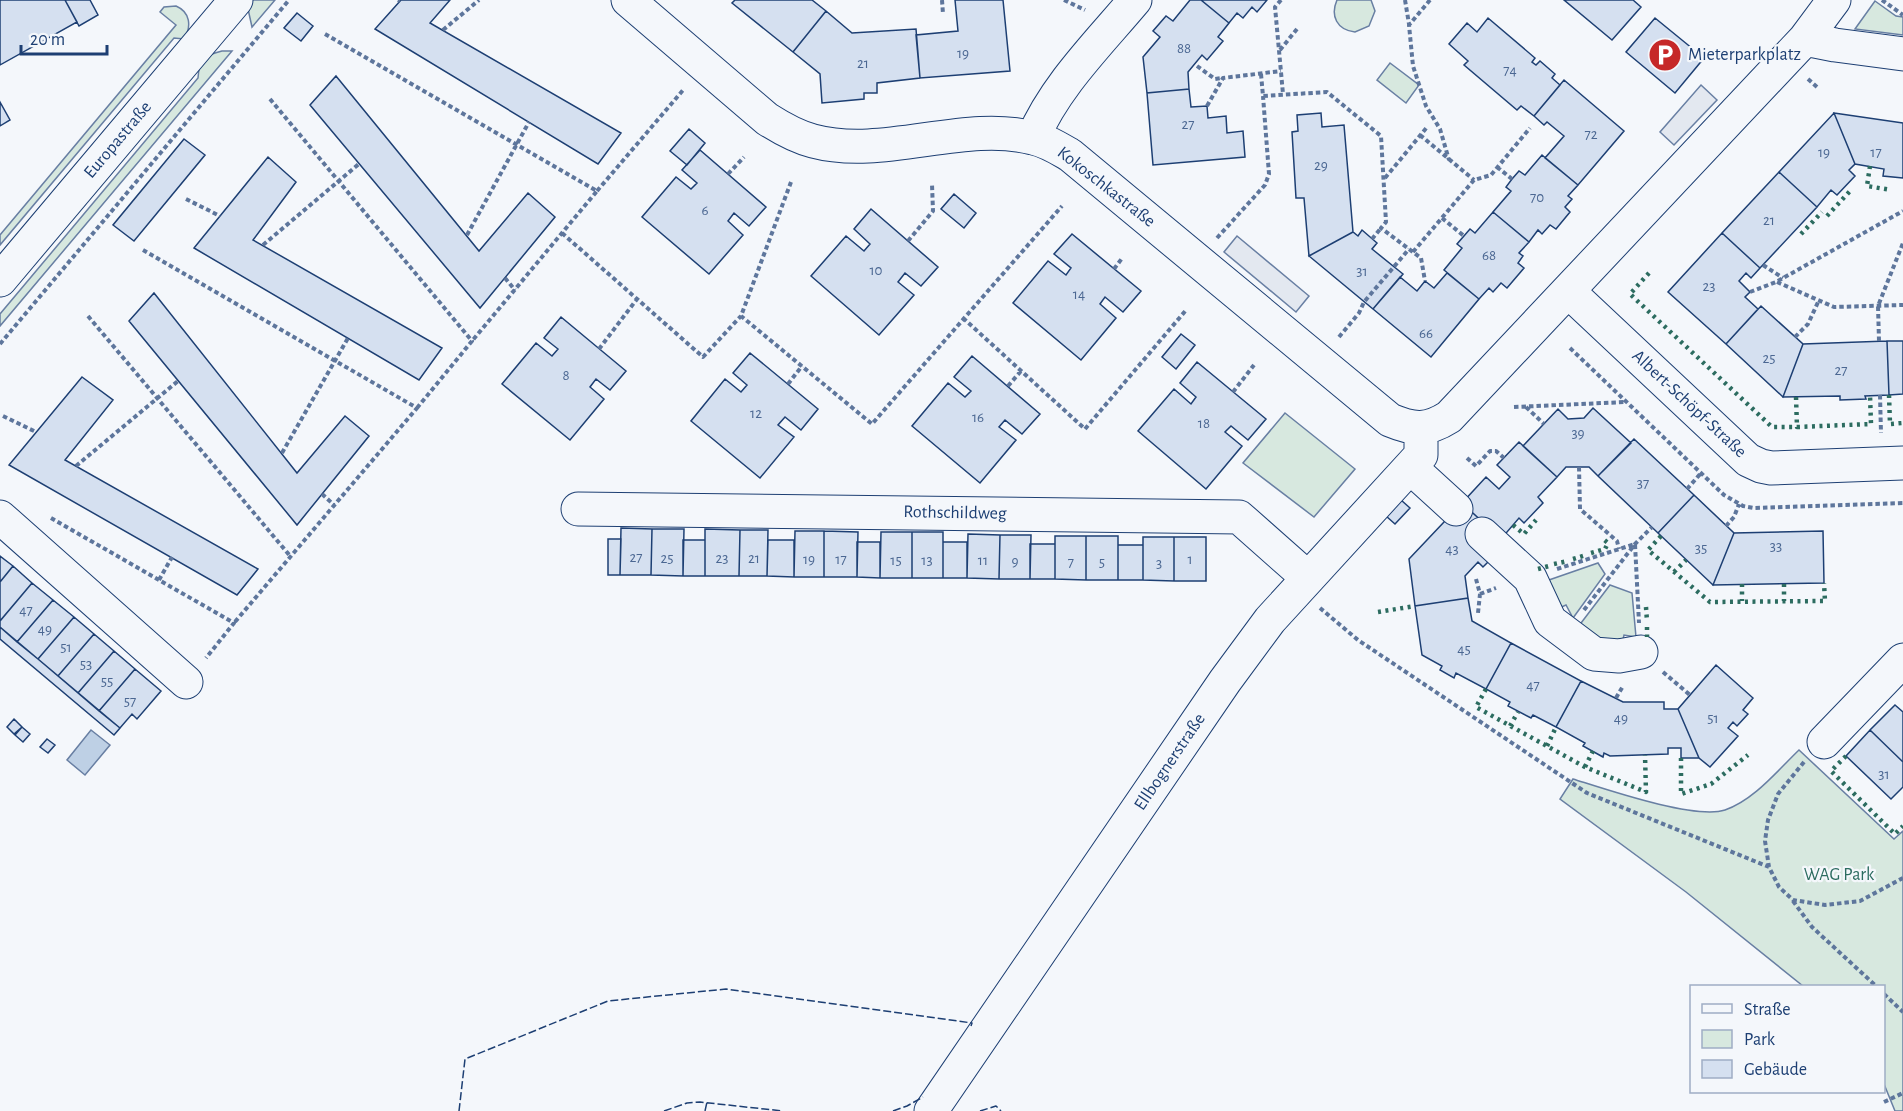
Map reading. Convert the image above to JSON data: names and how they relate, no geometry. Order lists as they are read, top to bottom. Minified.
{"streets":{"street":["Europastraße","Kokoschkastraße","Albert-Schöpf-Straße","Rothschildweg","Ellbognerstraße"]},"crossings":[["Kokoschkastraße","Ellbognerstraße"],["Rothschildweg","Ellbognerstraße"]],"parks":["WAG Park"],"places":{"parking":["Mieterparkplatz"]},"house_numbers":["88","19","21","74","27","72","19","17","29","70","6","21","68","10","31","23","14","66","25","27","8","12","16","18","39","37","33","35","43","27","25","23","21","19","17","1","15","13","11","9","7","5","3","47","49","51","45","53","55","47","57","49","51","31"],"legend":["Straße","Park","Gebäude"],"scale_bar":"20 m"}
